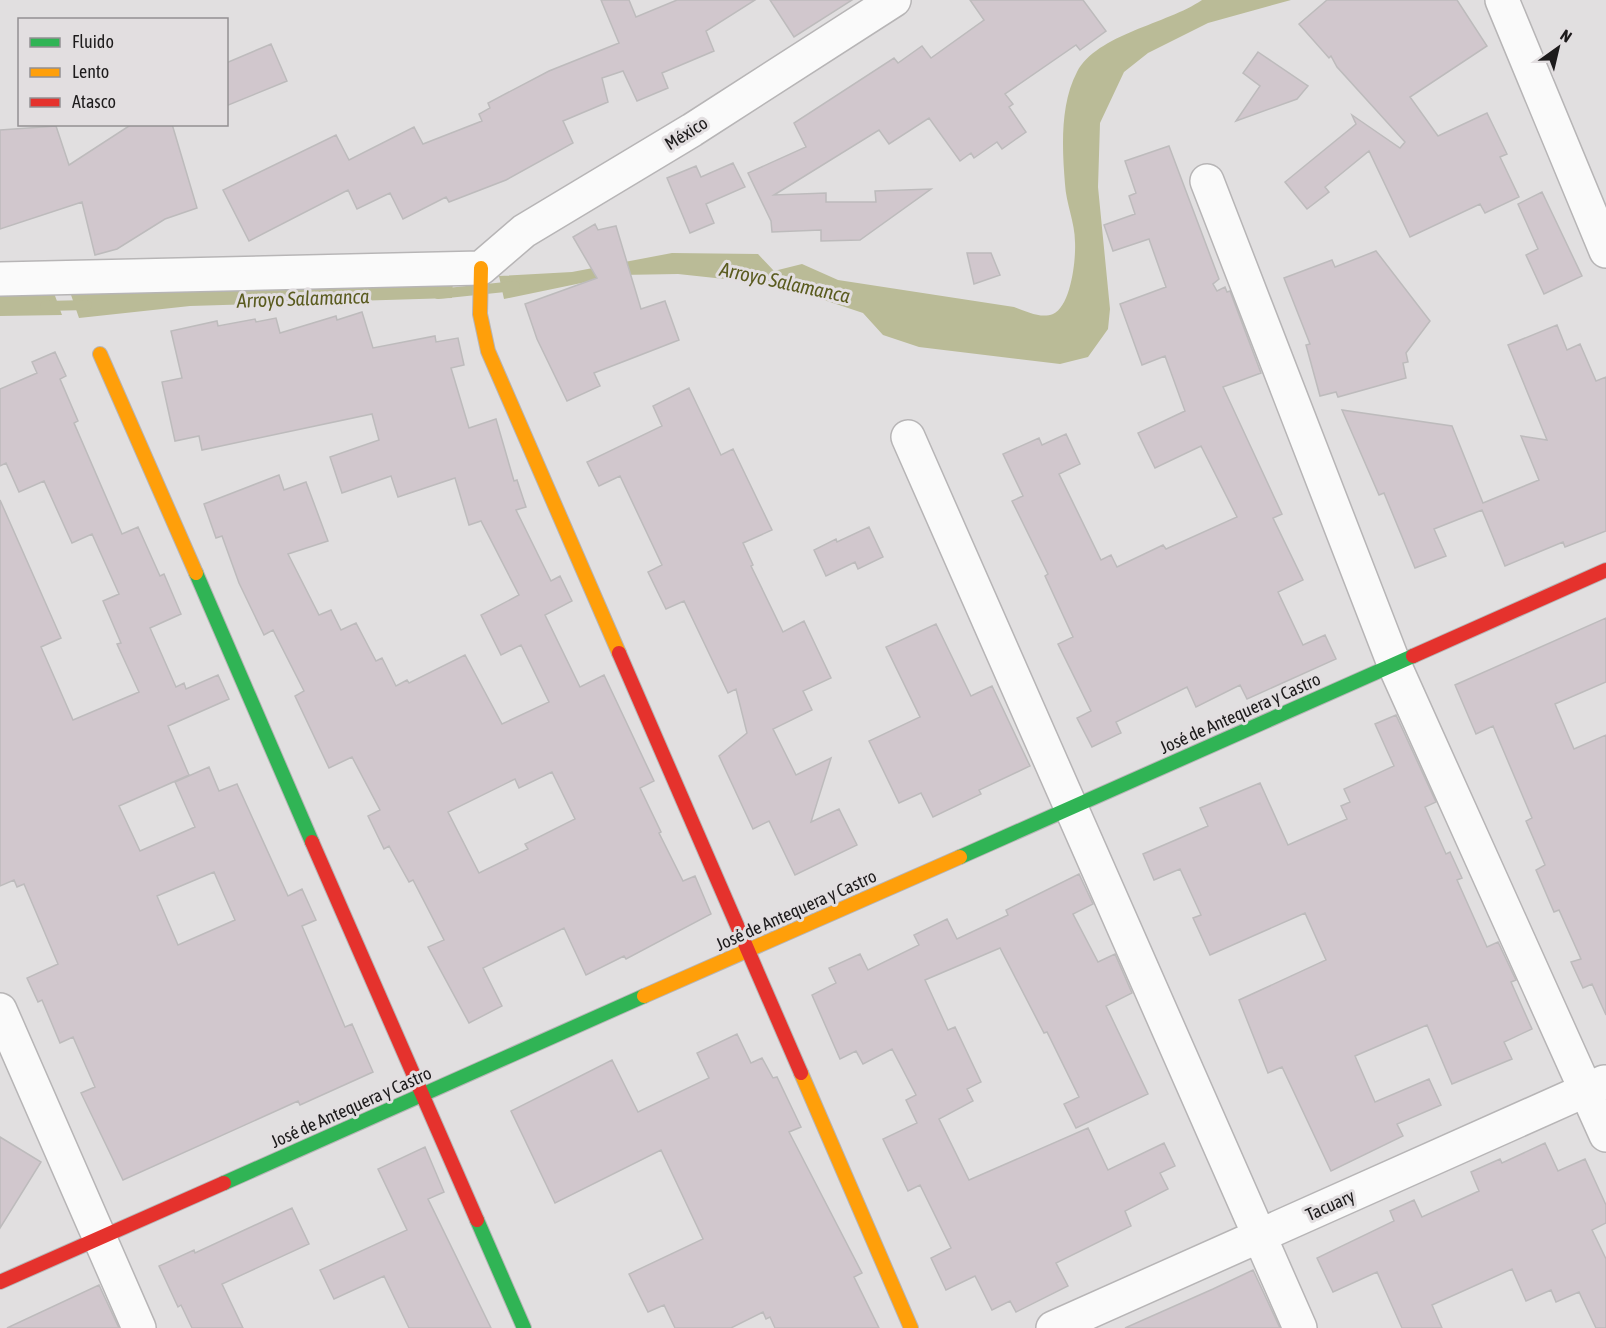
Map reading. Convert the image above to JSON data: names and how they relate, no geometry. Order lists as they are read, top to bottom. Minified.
{"streets":{"street":["México","José de Antequera y Castro","Tacuary"]},"water":["Arroyo Salamanca"],"legend":["Fluido","Lento","Atasco"],"north":"top right"}
